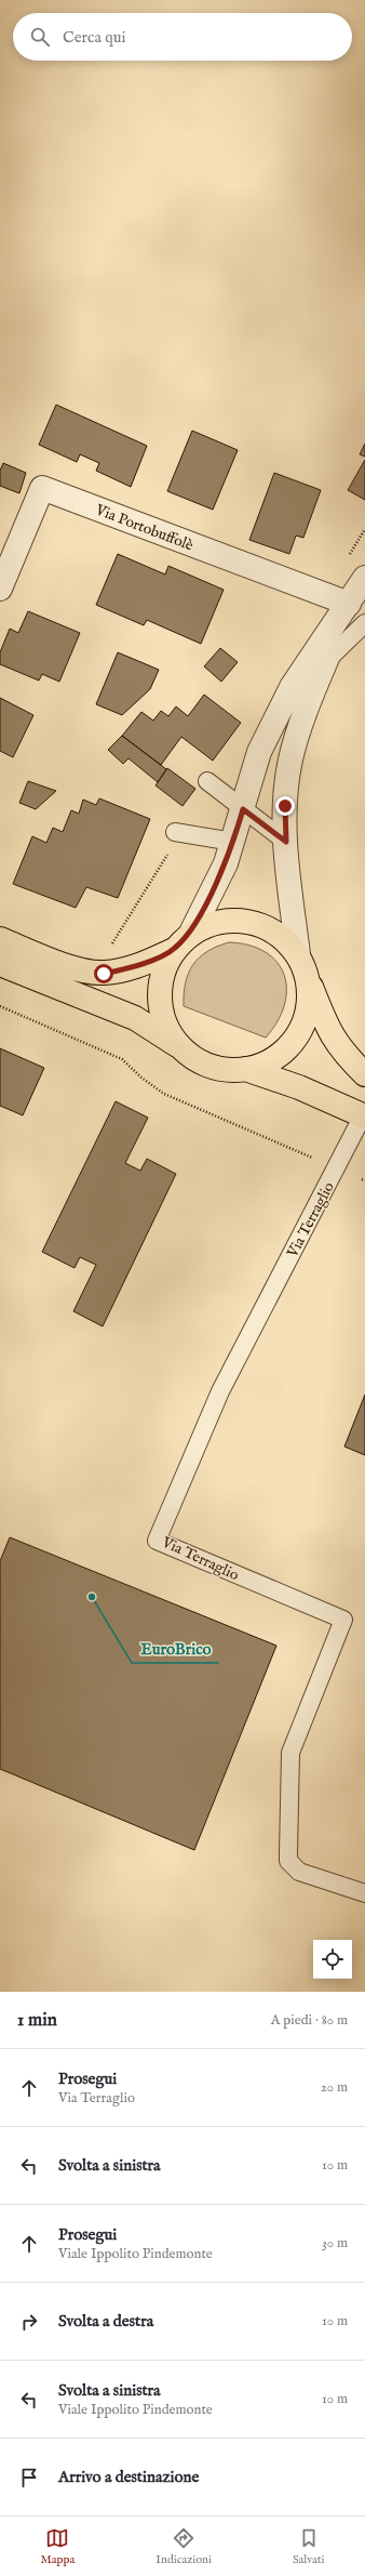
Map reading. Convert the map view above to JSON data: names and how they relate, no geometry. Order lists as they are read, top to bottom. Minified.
{"streets":{"main road":["Via Terraglio"],"street":["Via Portobuffolè"]},"places":["EuroBrico"],"page":{"search":"Cerca qui","heading":["1 min","A piedi · 80 m"],"list":[["Prosegui","Via Terraglio","20 m"],["Svolta a sinistra","10 m"],["Prosegui","Viale Ippolito Pindemonte","30 m"],["Svolta a destra","10 m"],["Svolta a sinistra","Viale Ippolito Pindemonte","10 m"],"Arrivo a destinazione"],"nav":["Mappa","Indicazioni","Salvati"]}}
